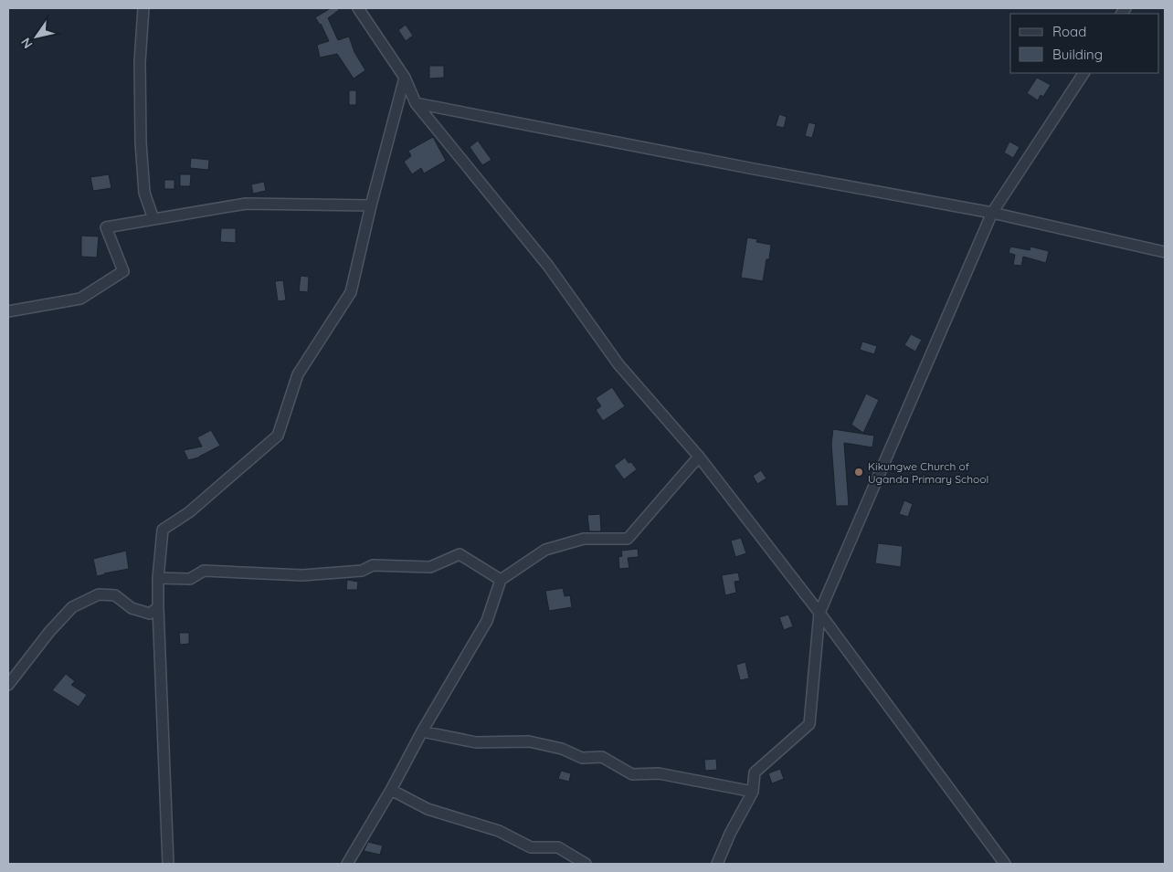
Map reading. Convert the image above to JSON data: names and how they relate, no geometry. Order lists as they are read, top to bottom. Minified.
{"places":["Kikungwe Church of Uganda Primary School"],"legend":["Road","Building"],"north":"bottom left"}
